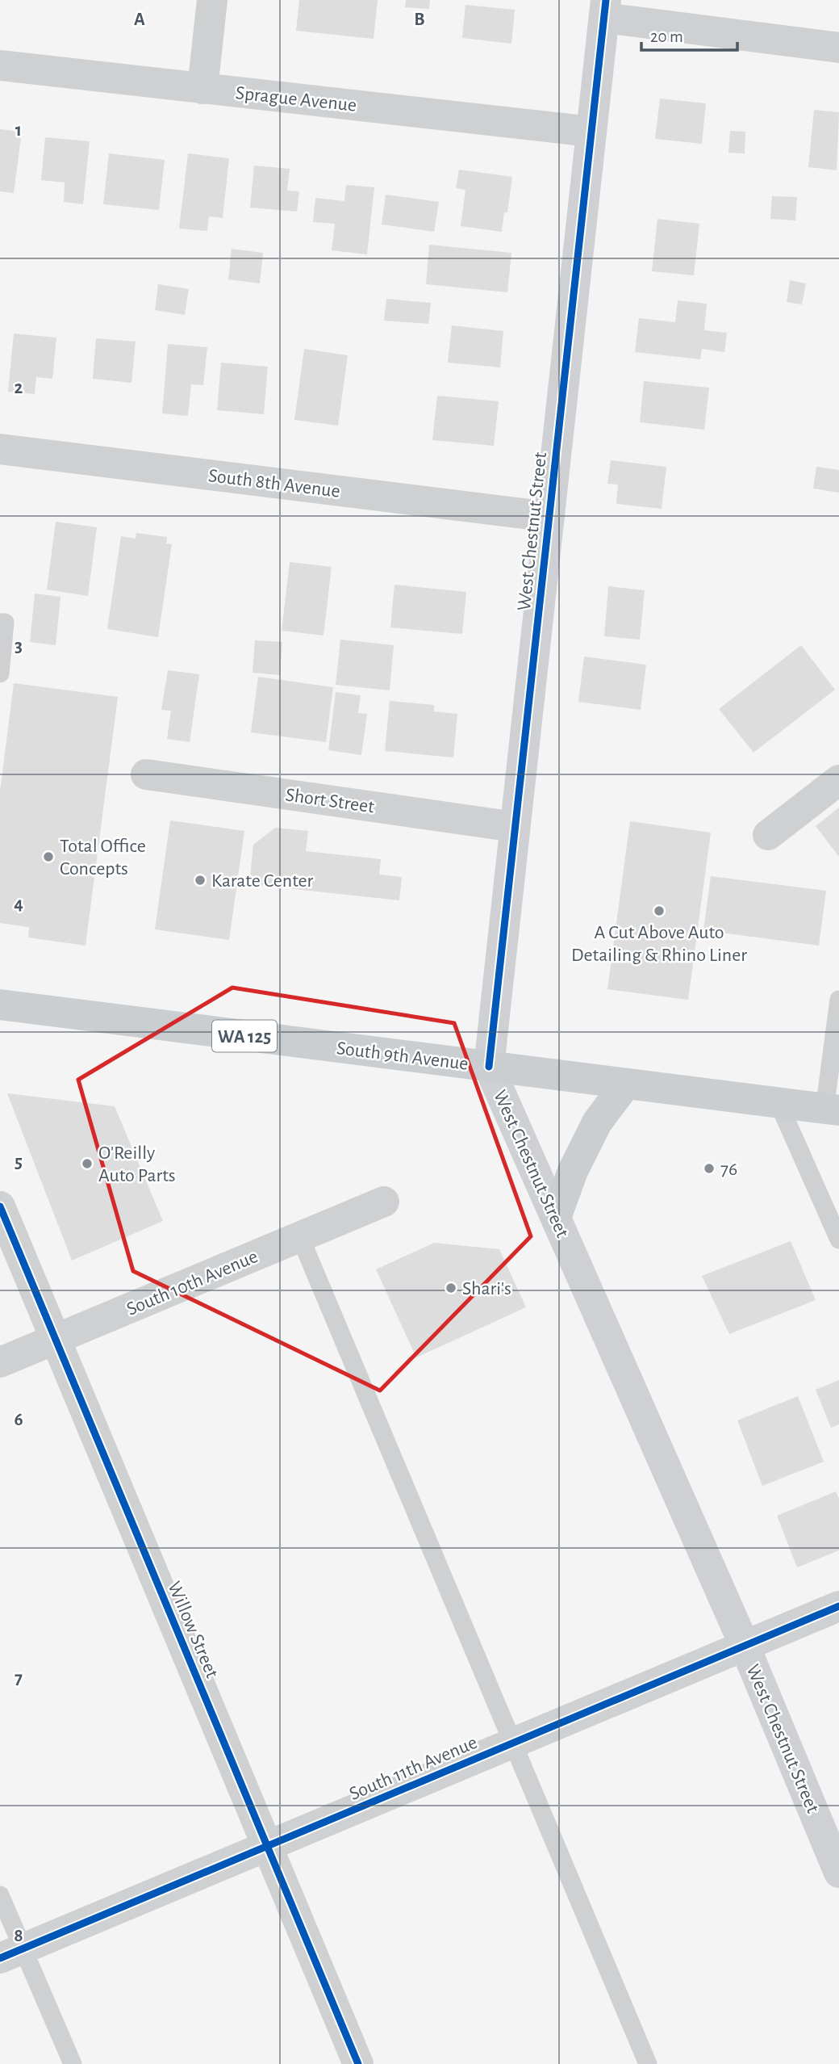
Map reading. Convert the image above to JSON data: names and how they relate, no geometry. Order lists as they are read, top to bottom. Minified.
{"streets":{"main road":["West Chestnut Street","WA 125","South 9th Avenue"],"street":["Sprague Avenue","South 8th Avenue","Short Street","South 10th Avenue","Willow Street","South 11th Avenue"]},"crossings":[["Sprague Avenue","West Chestnut Street"],["South 8th Avenue","West Chestnut Street"],["West Chestnut Street","Short Street"],["West Chestnut Street","South 9th Avenue"],["West Chestnut Street","South 11th Avenue"],["South 10th Avenue","Willow Street"],["Willow Street","South 11th Avenue"]],"places":["Total Office Concepts","Karate Center","A Cut Above Auto Detailing & Rhino Liner","O'Reilly Auto Parts","76","Shari's"],"scale_bar":"20 m","grid":{"columns":["A","B"],"rows":["1","2","3","4","5","6","7","8"]}}
